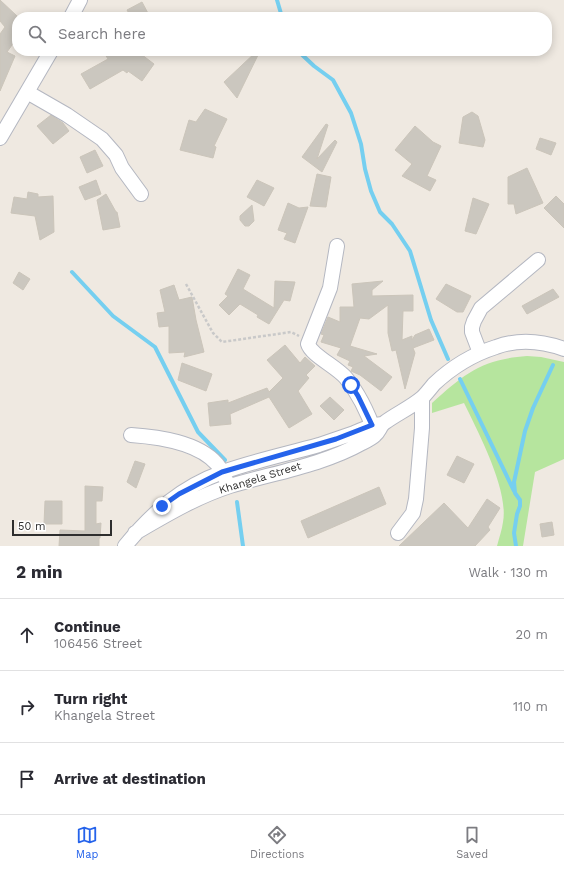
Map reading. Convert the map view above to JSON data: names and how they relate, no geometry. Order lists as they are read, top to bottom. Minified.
{"streets":{"street":["Khangela Street"]},"scale_bar":"50 m","page":{"search":"Search here","scale":"50 m","heading":["2 min","Walk · 130 m"],"list":[["Continue","106456 Street","20 m"],["Turn right","Khangela Street","110 m"],"Arrive at destination"],"nav":["Map","Directions","Saved"]}}
